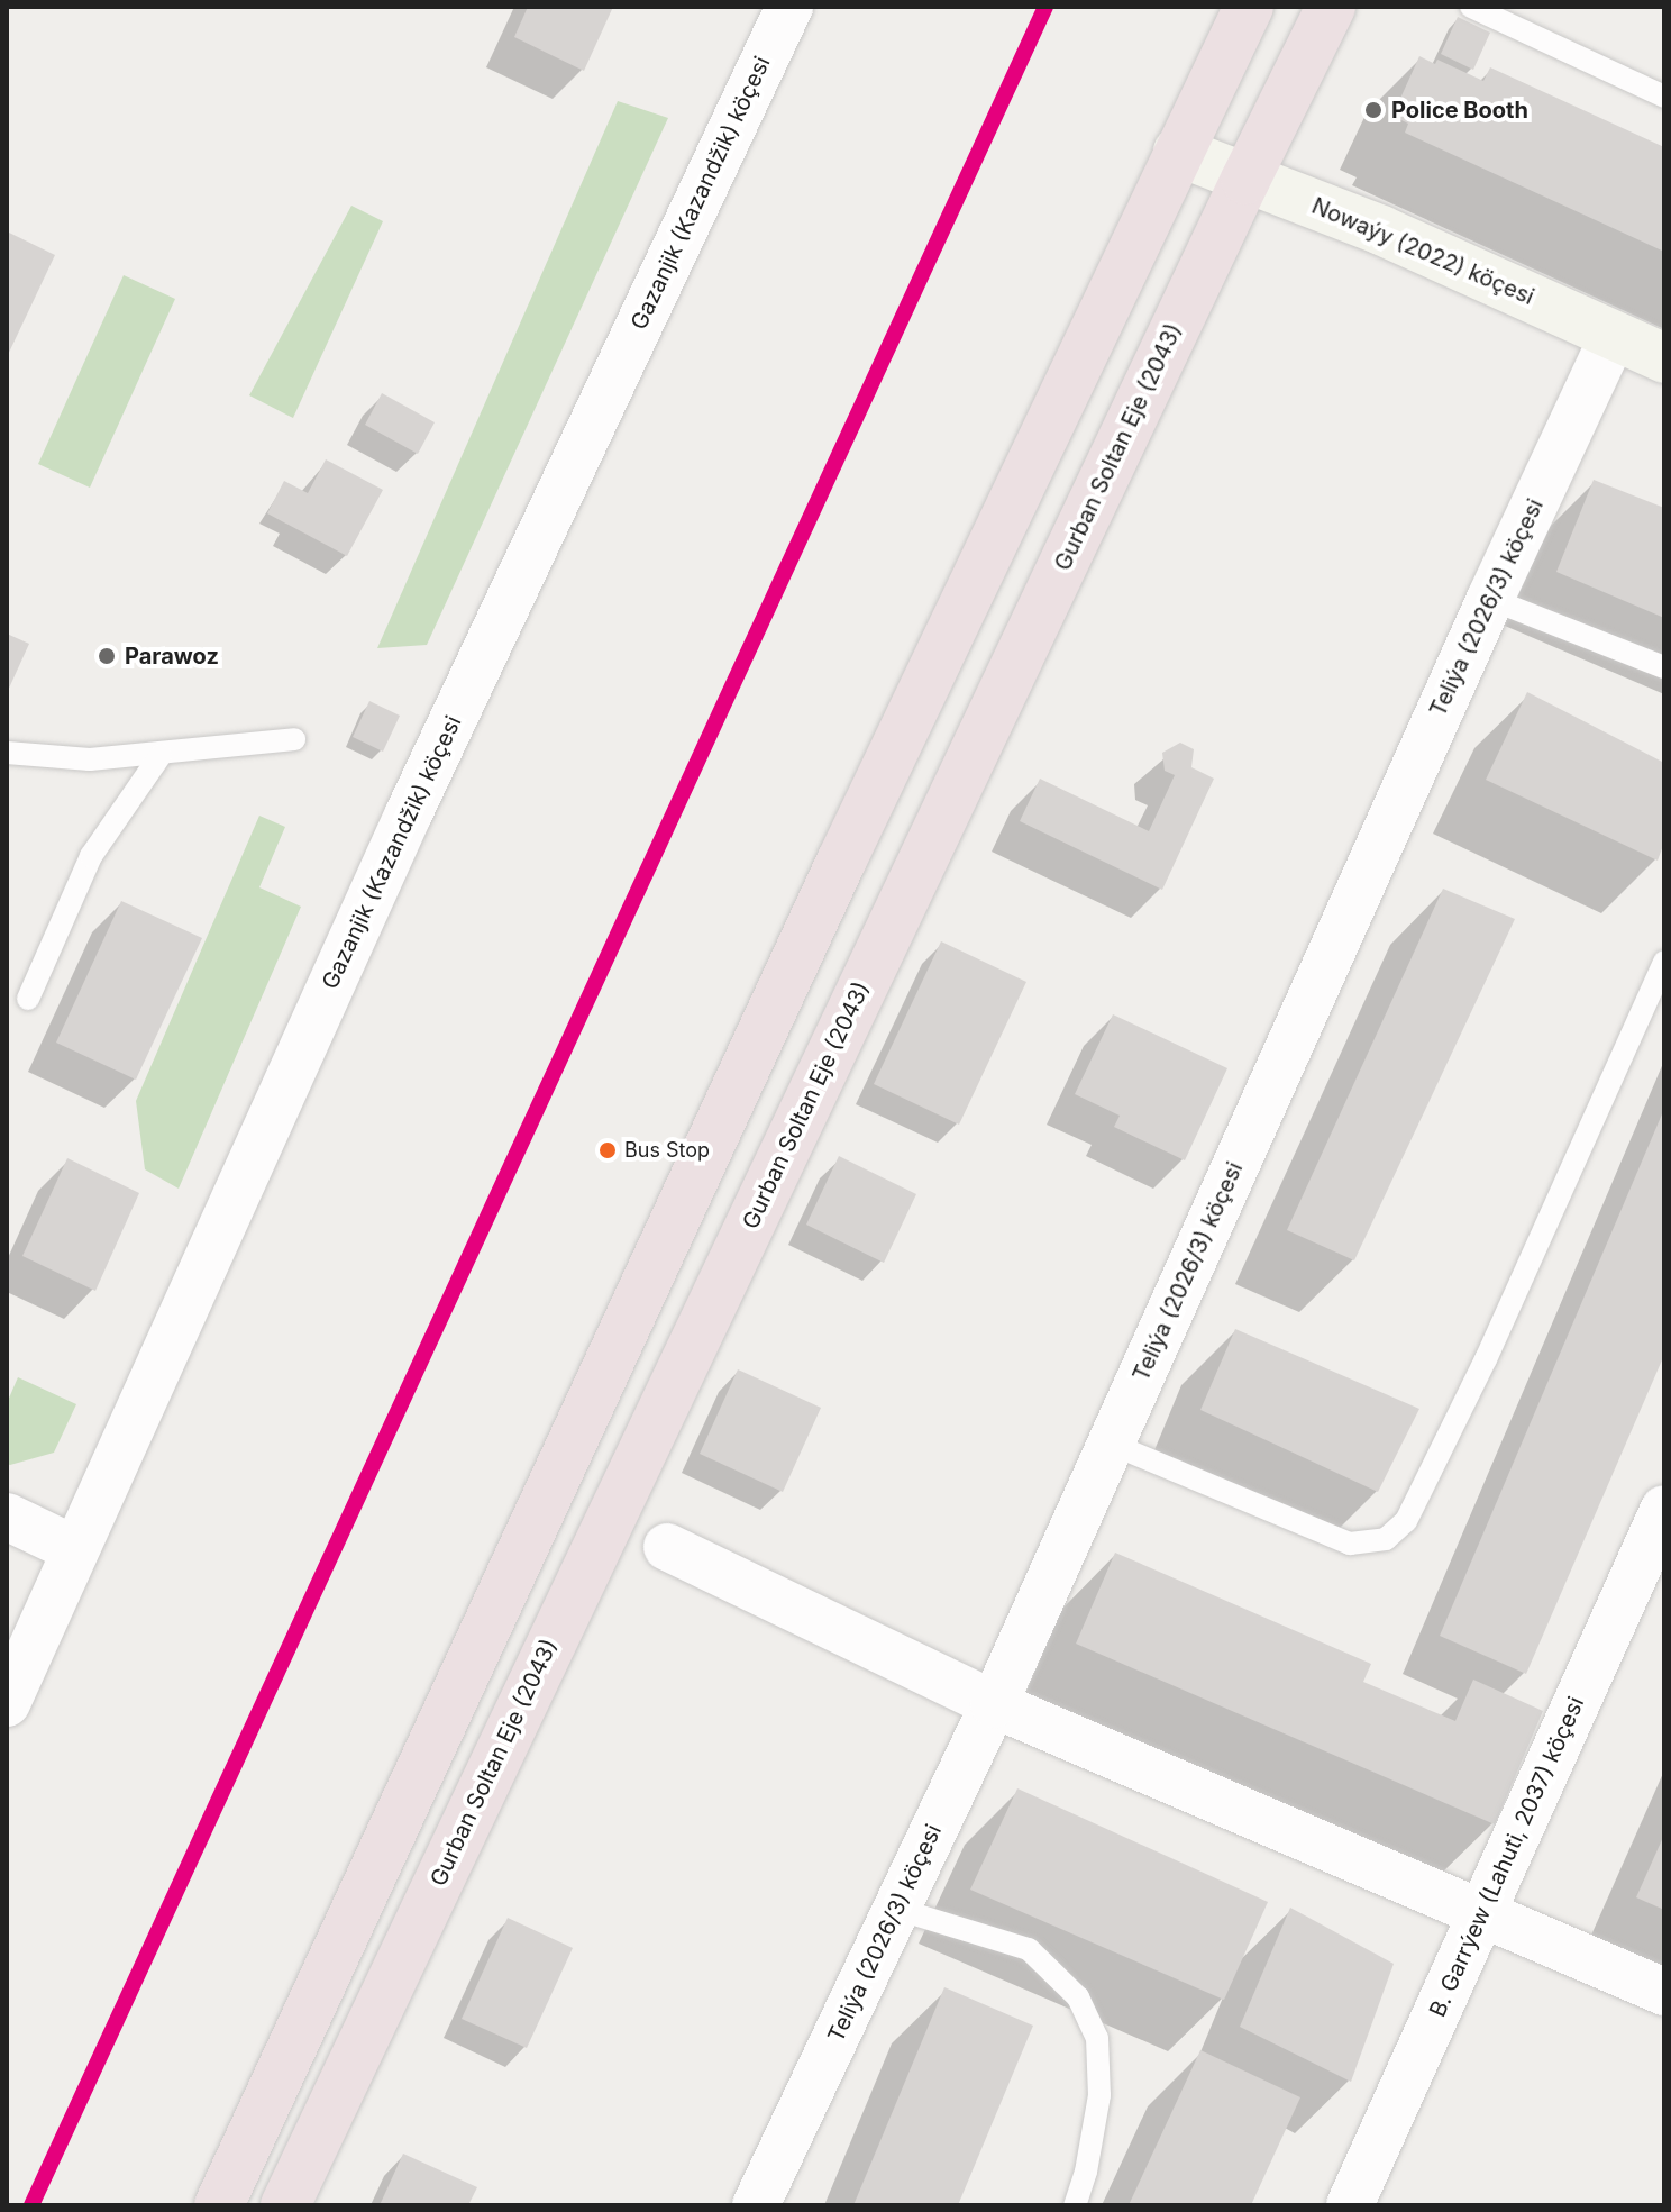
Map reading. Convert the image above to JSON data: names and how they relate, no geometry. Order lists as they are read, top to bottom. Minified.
{"streets":{"highway":["Gurban Soltan Eje (2043)"],"street":["Gazanjik (Kazandžik) köçesi","Nowaýy (2022) köçesi","Teliýa (2026/3) köçesi","B. Garrýew (Lahuti, 2037) köçesi"]},"crossings":[["Nowaýy (2022) köçesi","Gurban Soltan Eje (2043)"],["Nowaýy (2022) köçesi","Teliýa (2026/3) köçesi"]],"places":["Police Booth","Parawoz","Bus Stop"]}
